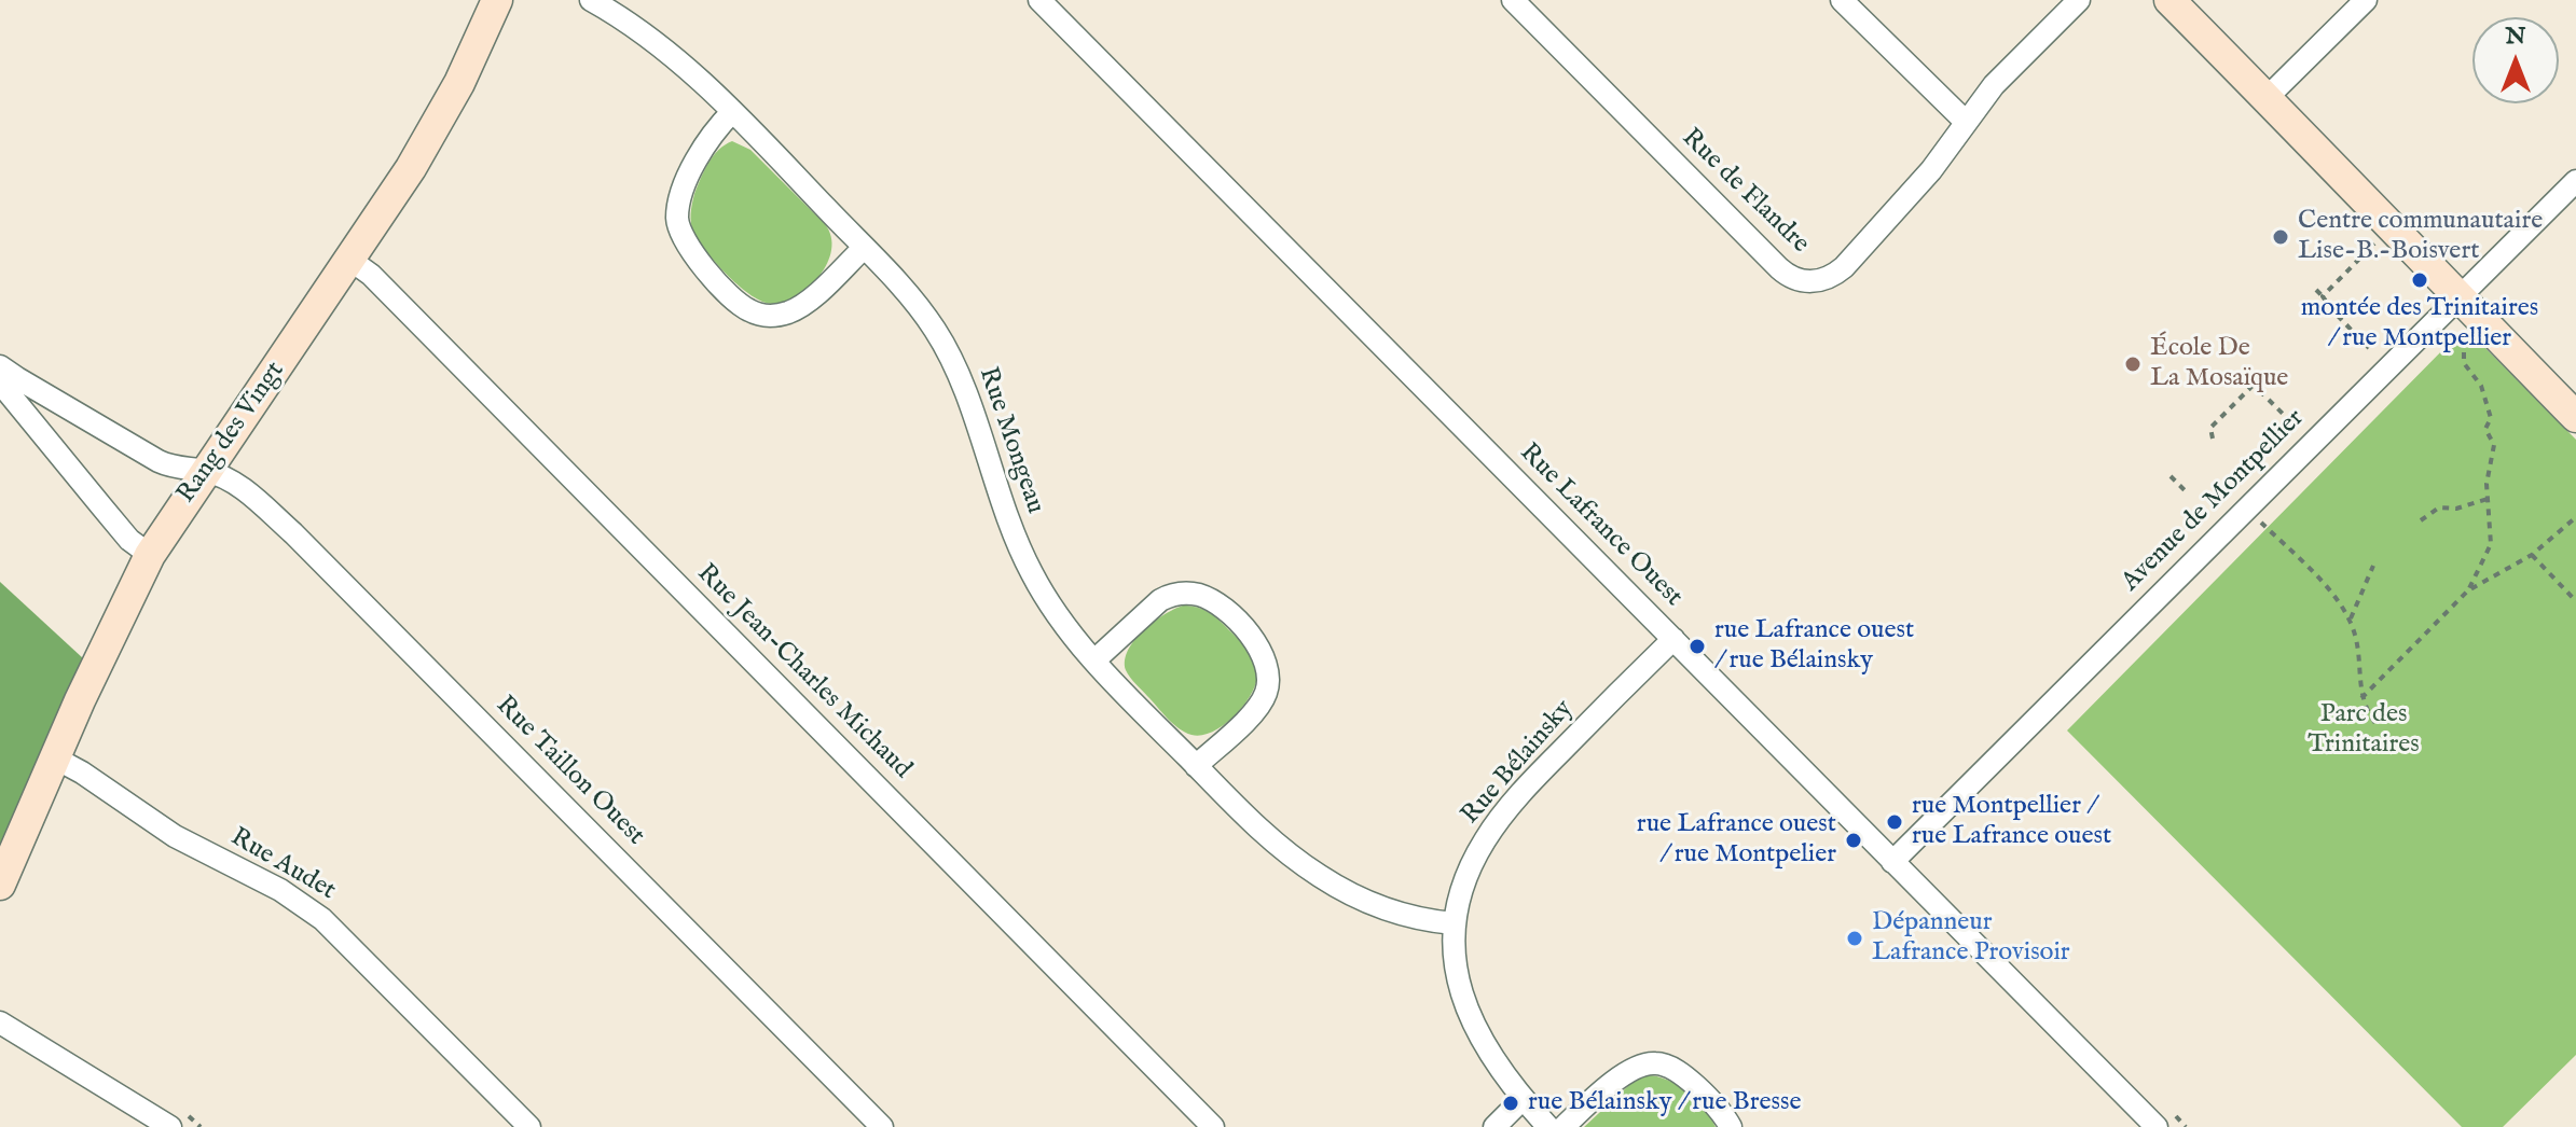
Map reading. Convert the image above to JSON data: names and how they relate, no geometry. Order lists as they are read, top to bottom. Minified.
{"streets":{"street":["Rue de Flandre","Rang des Vingt","Rue Mongeau","Avenue de Montpellier","Rue Lafrance Ouest","Rue Jean-Charles Michaud","Rue Bélainsky","Rue Taillon Ouest","Rue Audet"]},"crossings":[["Rang des Vingt","Rue Jean-Charles Michaud"],["Rang des Vingt","Rue Taillon Ouest"],["Rang des Vingt","Rue Audet"],["Rue Mongeau","Rue Bélainsky"],["Avenue de Montpellier","Rue Lafrance Ouest"],["Rue Lafrance Ouest","Rue Bélainsky"]],"parks":["Parc des Trinitaires"],"places":["Centre communautaire Lise-B.-Boisvert","montée des Trinitaires / rue Montpellier","École De La Mosaïque","rue Lafrance ouest / rue Bélainsky","rue Montpellier / rue Lafrance ouest","rue Lafrance ouest / rue Montpelier","Dépanneur Lafrance Provisoir","rue Bélainsky / rue Bresse"],"north":"top"}
